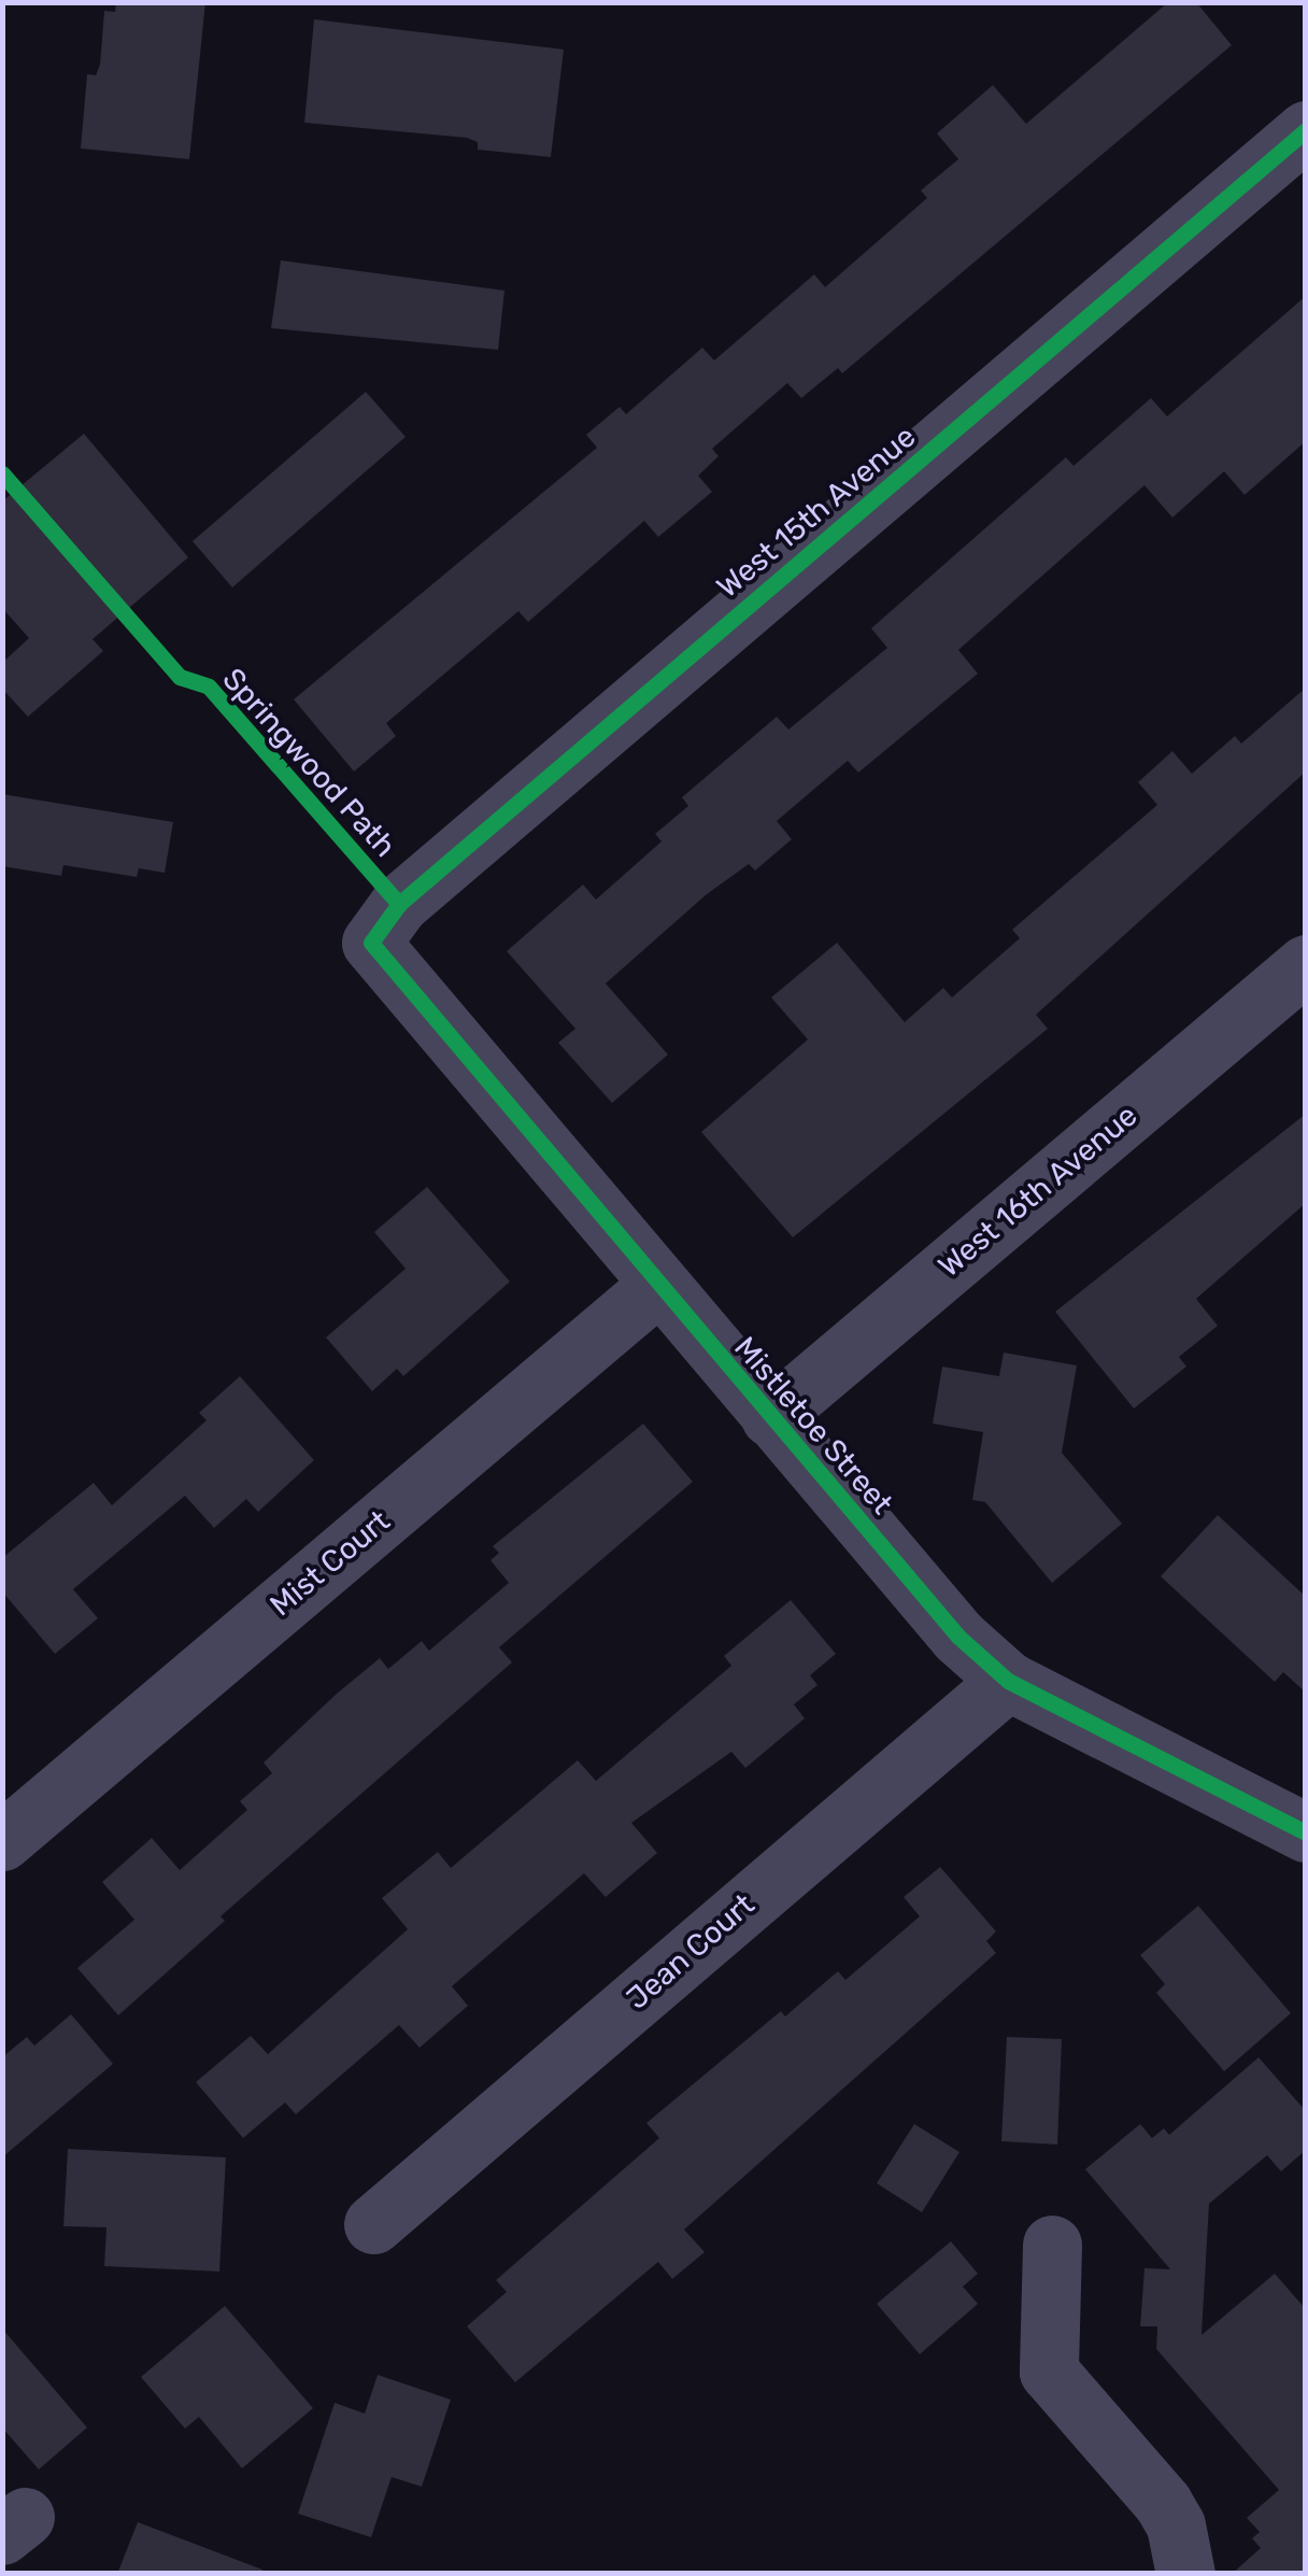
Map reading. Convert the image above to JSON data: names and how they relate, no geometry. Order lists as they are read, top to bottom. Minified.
{"streets":{"street":["West 15th Avenue","West 16th Avenue","Mistletoe Street","Mist Court","Jean Court"],"cycle path":["Springwood Path"]},"crossings":[["West 15th Avenue","Mistletoe Street"],["West 16th Avenue","Mistletoe Street"],["Mistletoe Street","Mist Court"],["Mistletoe Street","Jean Court"]]}
